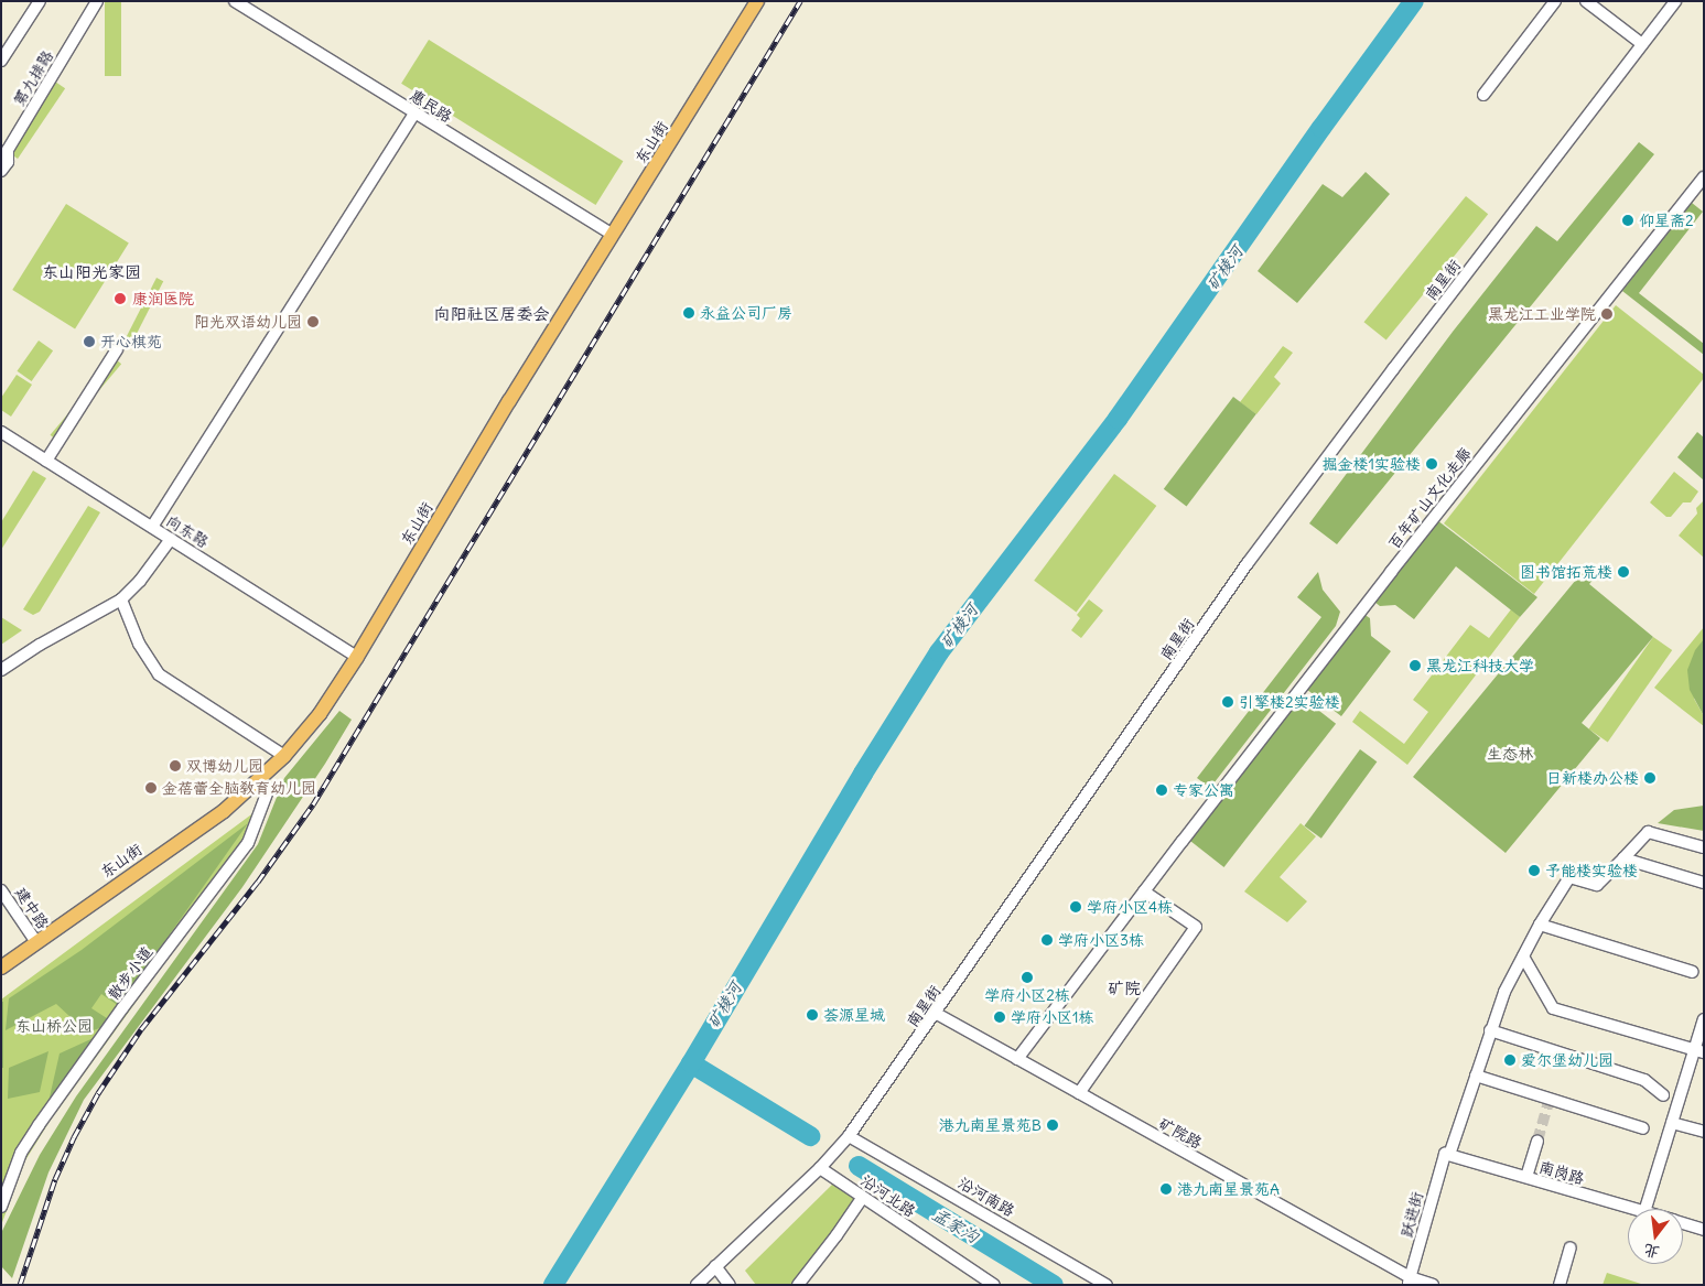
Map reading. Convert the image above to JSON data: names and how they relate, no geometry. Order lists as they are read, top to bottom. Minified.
{"streets":{"main road":["东山街"],"street":["第九排路","惠民路","南星街","百年矿山文化走廊","向东路","建中路","散步小道","矿院路","南岗路","沿河北路","沿河南路","跃进街"]},"crossings":[["惠民路","东山街"],["东山街","向东路"],["东山街","建中路"],["南星街","矿院路"],["南星街","沿河北路"],["南星街","沿河南路"],["百年矿山文化走廊","矿院路"],["矿院路","跃进街"],["南岗路","跃进街"]],"districts":["东山阳光家园","向阳社区居委会","矿院"],"water":["矿棱河","孟家沟"],"parks":["生态林","东山桥公园"],"places":["仰星斋2","康润医院","永益公司厂房","黑龙江工业学院","阳光双语幼儿园","开心棋苑","掘金楼1实验楼","图书馆拓荒楼","黑龙江科技大学","引擎楼2实验楼","双博幼儿园","日新楼办公楼","金蓓蕾全脑教育幼儿园","专家公寓","予能楼实验楼","学府小区4栋","学府小区3栋","学府小区2栋","荟源星城","学府小区1栋","爱尔堡幼儿园","港九南星景苑B","港九南星景苑A"],"north":"bottom"}
